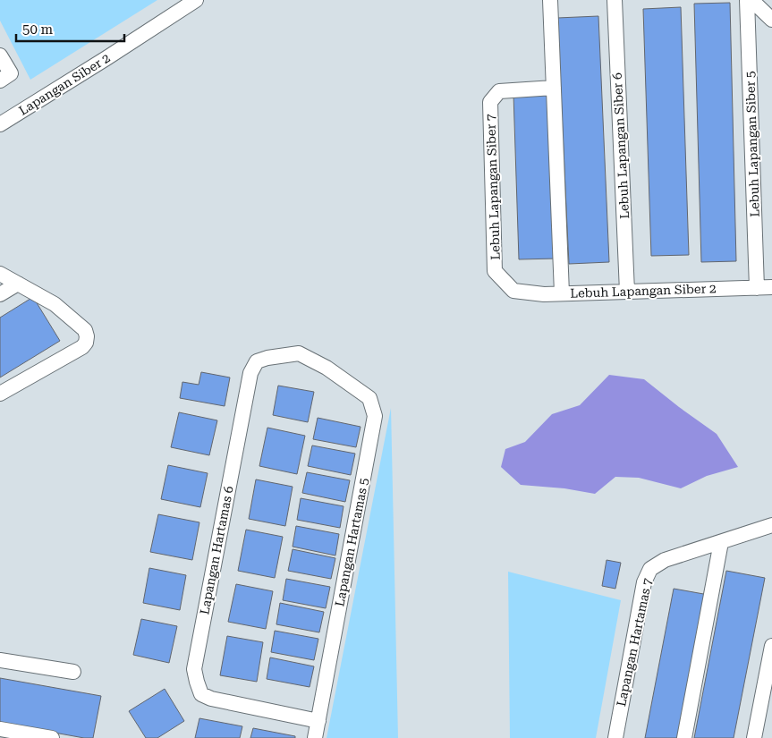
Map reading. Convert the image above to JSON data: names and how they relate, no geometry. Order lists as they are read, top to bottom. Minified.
{"streets":{"street":["Lapangan Siber 2","Lebuh Lapangan Siber 5","Lebuh Lapangan Siber 6","Lebuh Lapangan Siber 7","Lebuh Lapangan Siber 2","Lapangan Hartamas 5","Lapangan Hartamas 6","Lapangan Hartamas 7"]},"crossings":[["Lebuh Lapangan Siber 5","Lebuh Lapangan Siber 2"],["Lebuh Lapangan Siber 6","Lebuh Lapangan Siber 2"],["Lebuh Lapangan Siber 7","Lebuh Lapangan Siber 2"],["Lapangan Hartamas 5","Lapangan Hartamas 6"]],"scale_bar":"50 m"}
